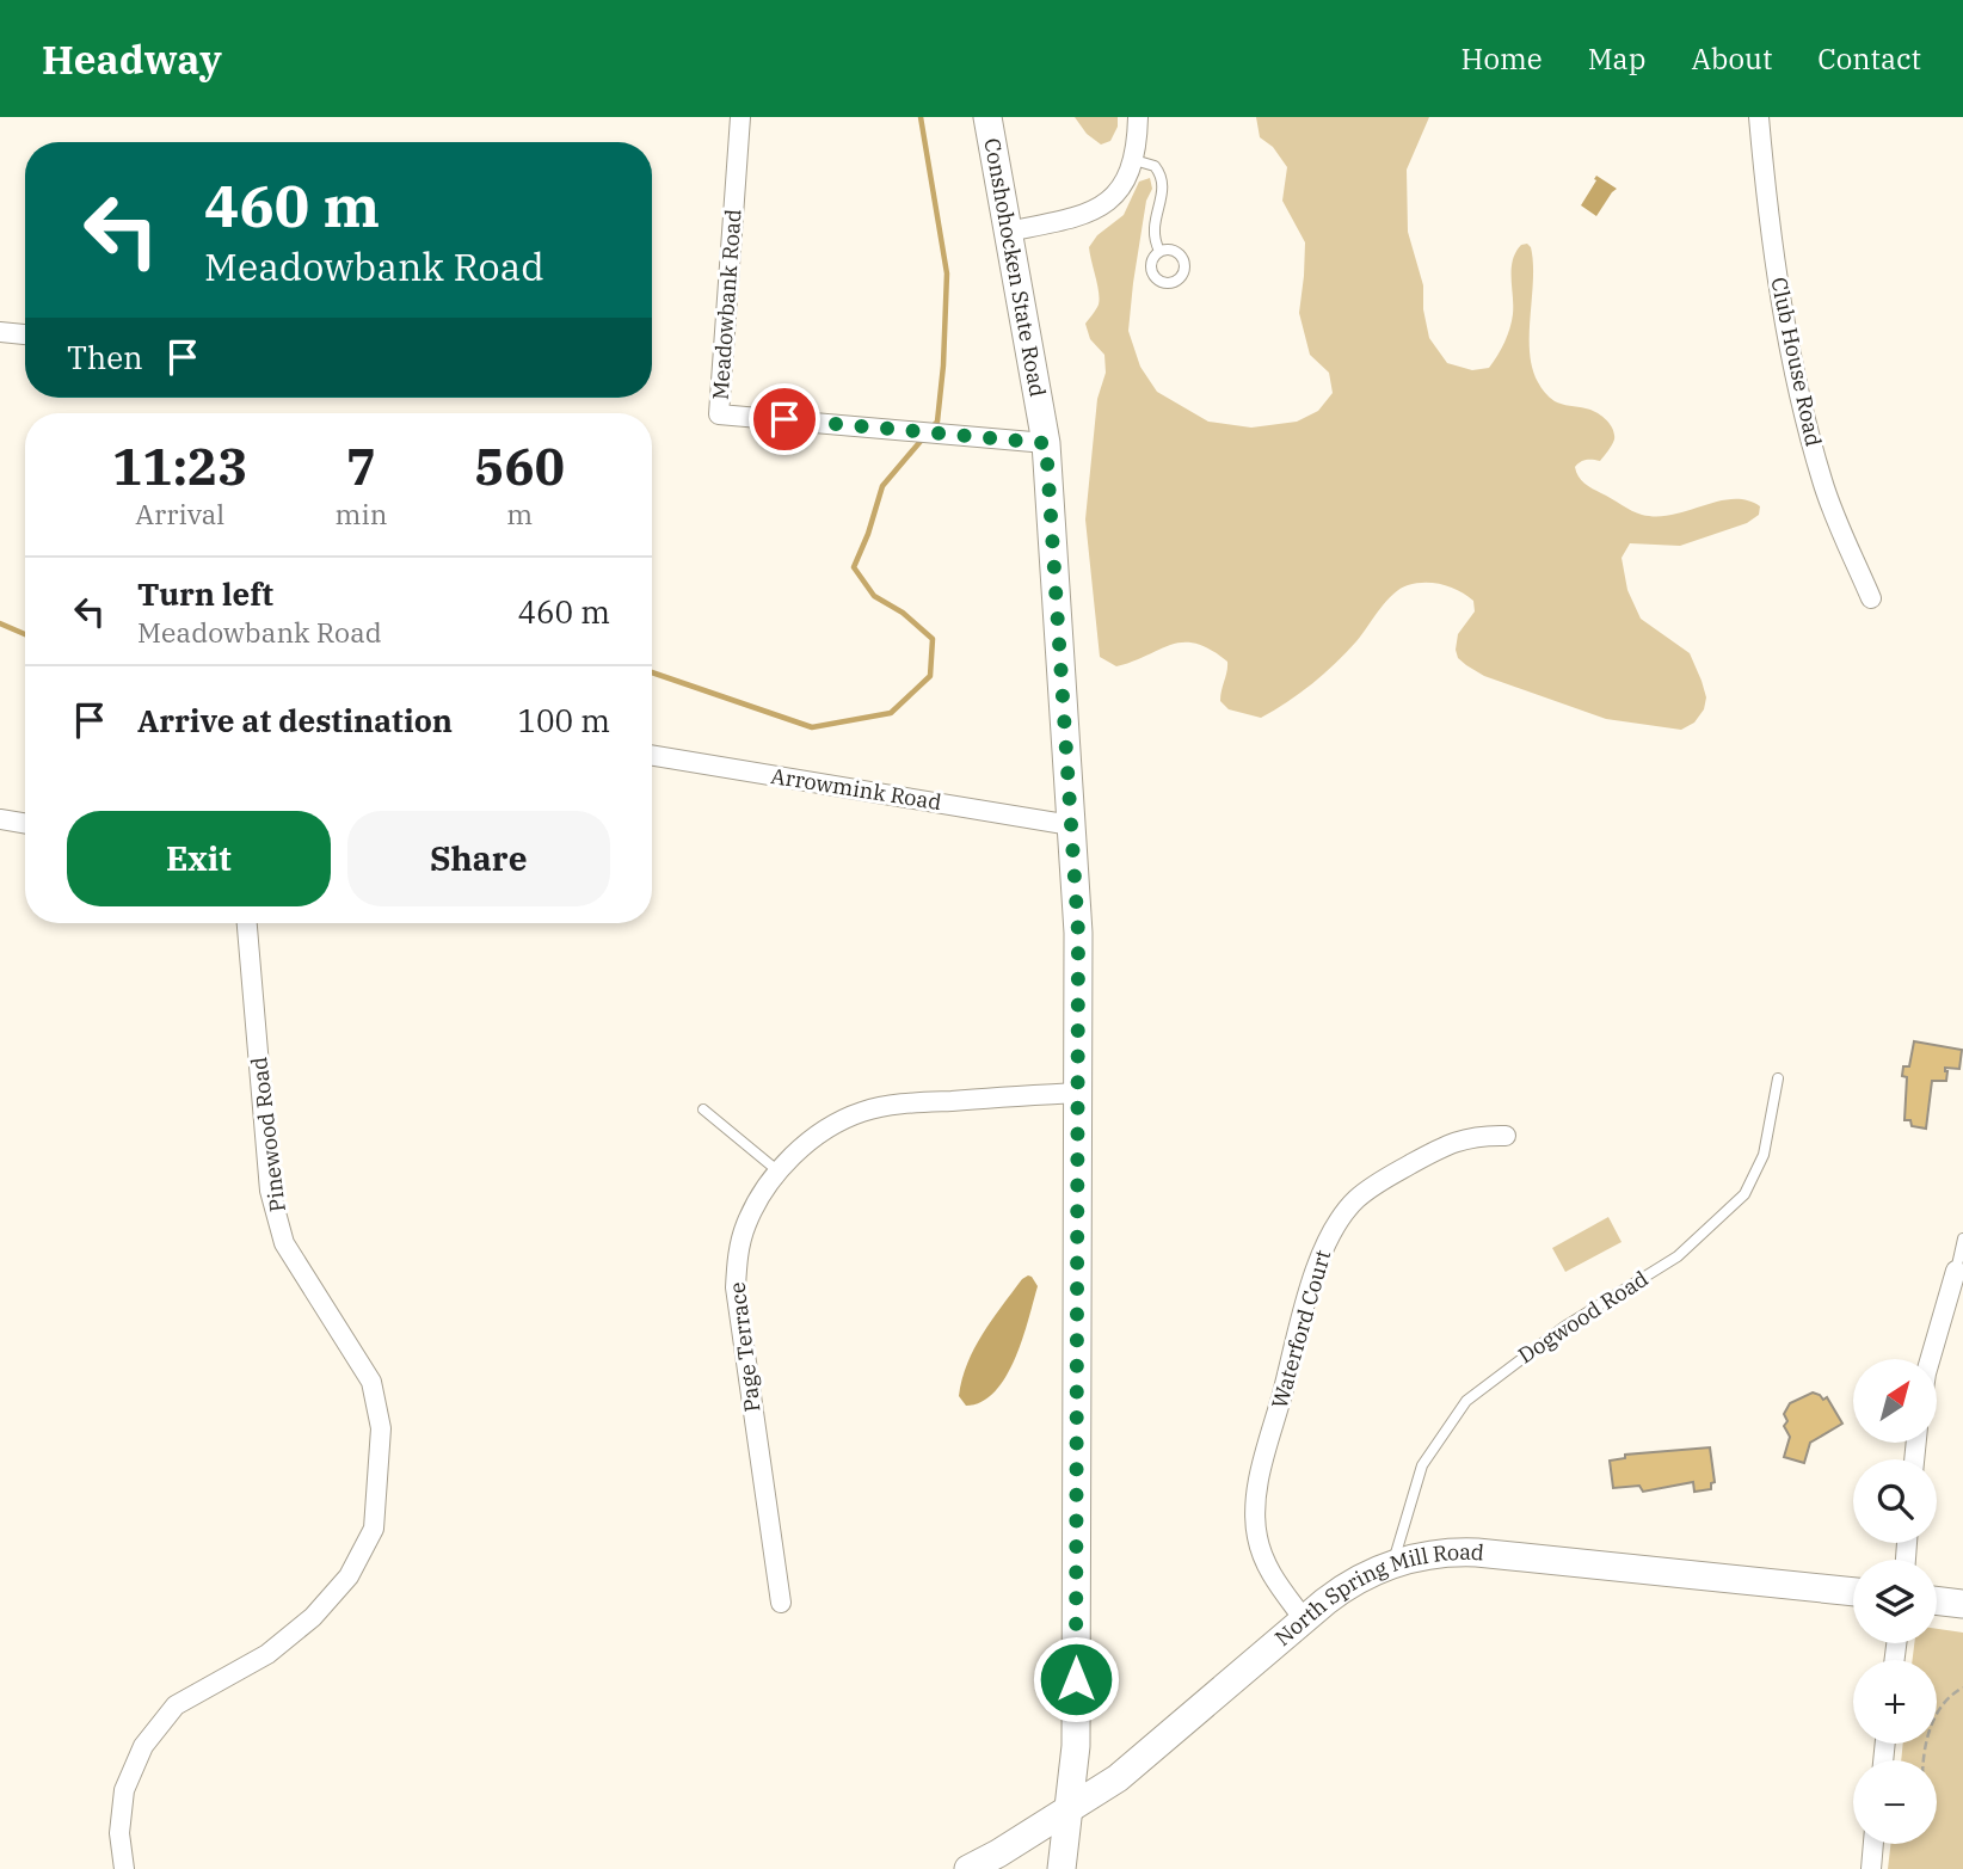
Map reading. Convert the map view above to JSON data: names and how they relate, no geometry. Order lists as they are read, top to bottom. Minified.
{"streets":{"main road":["Conshohocken State Road","North Spring Mill Road"],"street":["Meadowbank Road","Club House Road","Arrowmink Road","Pinewood Road","Waterford Court","Page Terrace"],"lane":["Dogwood Road"]},"crossings":[["Conshohocken State Road","Meadowbank Road"],["Conshohocken State Road","Arrowmink Road"],["Conshohocken State Road","Page Terrace"],["Conshohocken State Road","North Spring Mill Road"],["Dogwood Road","North Spring Mill Road"],["Waterford Court","North Spring Mill Road"]],"north":"top right","page":{"header":"Headway","nav":["Home","Map","About","Contact"],"turn":["460 m","Meadowbank Road"],"then":"Then","eta":["11:23","Arrival","7","min","560","m"],"list":[{"name":"Turn left","note":"Meadowbank Road","value":"460 m"},{"name":"Arrive at destination","value":"100 m"}],"buttons":["Exit","Share"],"map_buttons":["+","−"]}}
